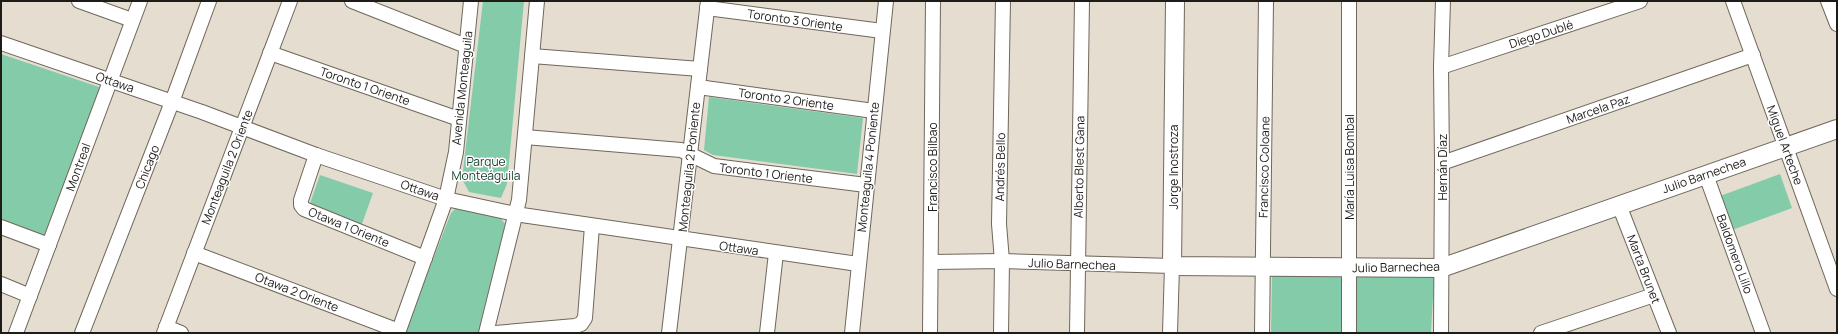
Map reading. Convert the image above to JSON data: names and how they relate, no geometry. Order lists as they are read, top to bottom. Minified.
{"streets":{"street":["Toronto 3 Oriente","Diego Dublé","Ottawa","Toronto 1 Oriente","Avenida Monteaguila","Toronto 2 Oriente","Marcela Paz","Miguel Arteche","Montreal","Chicago","Monteaguila 2 Oriente","Monteaguila 2 Poniente","Monteaguila 4 Poniente","Francisco Bilbao","Andrés Bello","Alberto Blest Gana","Jorge Inostroza","Francisco Coloane","María Luisa Bombal","Hernán Díaz","Julio Barnechea","Otawa 1 Oriente","Baldomero Lillo","Marta Brunet","Otawa 2 Oriente"]},"crossings":[["Toronto 3 Oriente","Monteaguila 2 Poniente"],["Toronto 3 Oriente","Monteaguila 4 Poniente"],["Diego Dublé","Hernán Díaz"],["Ottawa","Avenida Monteaguila"],["Ottawa","Montreal"],["Ottawa","Chicago"],["Ottawa","Monteaguila 2 Oriente"],["Ottawa","Monteaguila 2 Poniente"],["Ottawa","Monteaguila 4 Poniente"],["Ottawa","Otawa 1 Oriente"],["Toronto 1 Oriente","Avenida Monteaguila"],["Toronto 1 Oriente","Monteaguila 2 Oriente"],["Toronto 1 Oriente","Monteaguila 2 Poniente"],["Toronto 1 Oriente","Monteaguila 4 Poniente"],["Avenida Monteaguila","Otawa 1 Oriente"],["Avenida Monteaguila","Otawa 2 Oriente"],["Toronto 2 Oriente","Monteaguila 2 Poniente"],["Toronto 2 Oriente","Monteaguila 4 Poniente"],["Marcela Paz","Miguel Arteche"],["Marcela Paz","Hernán Díaz"],["Miguel Arteche","Julio Barnechea"],["Monteaguila 2 Oriente","Otawa 2 Oriente"],["Francisco Bilbao","Julio Barnechea"],["Andrés Bello","Julio Barnechea"],["Alberto Blest Gana","Julio Barnechea"],["Jorge Inostroza","Julio Barnechea"],["Francisco Coloane","Julio Barnechea"],["María Luisa Bombal","Julio Barnechea"],["Hernán Díaz","Julio Barnechea"],["Julio Barnechea","Baldomero Lillo"],["Julio Barnechea","Marta Brunet"]],"parks":["Parque Monteáguila"]}
